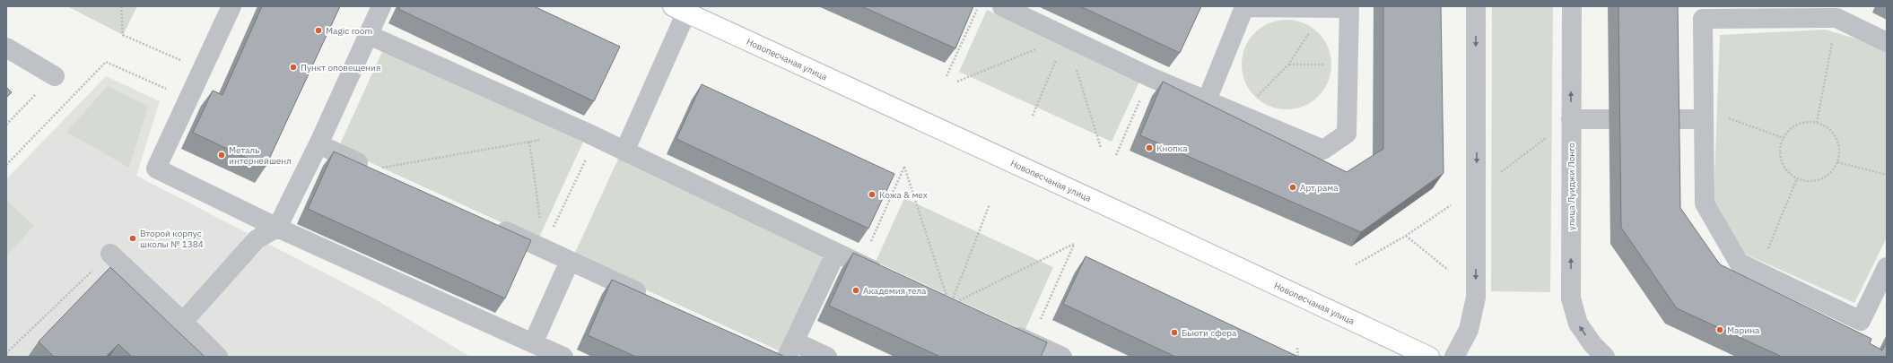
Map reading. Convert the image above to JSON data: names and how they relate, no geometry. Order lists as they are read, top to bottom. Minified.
{"streets":{"main road":["Новопесчаная улица"],"street":["улица Луиджи Лонго"]},"places":["Magic room","Пункт оповещения","Кнопка","Металь интернейшенл","Арт рама","Кожа & мех","Второй корпус школы № 1384","Академия тела","Марина","Бьюти сфера"]}
